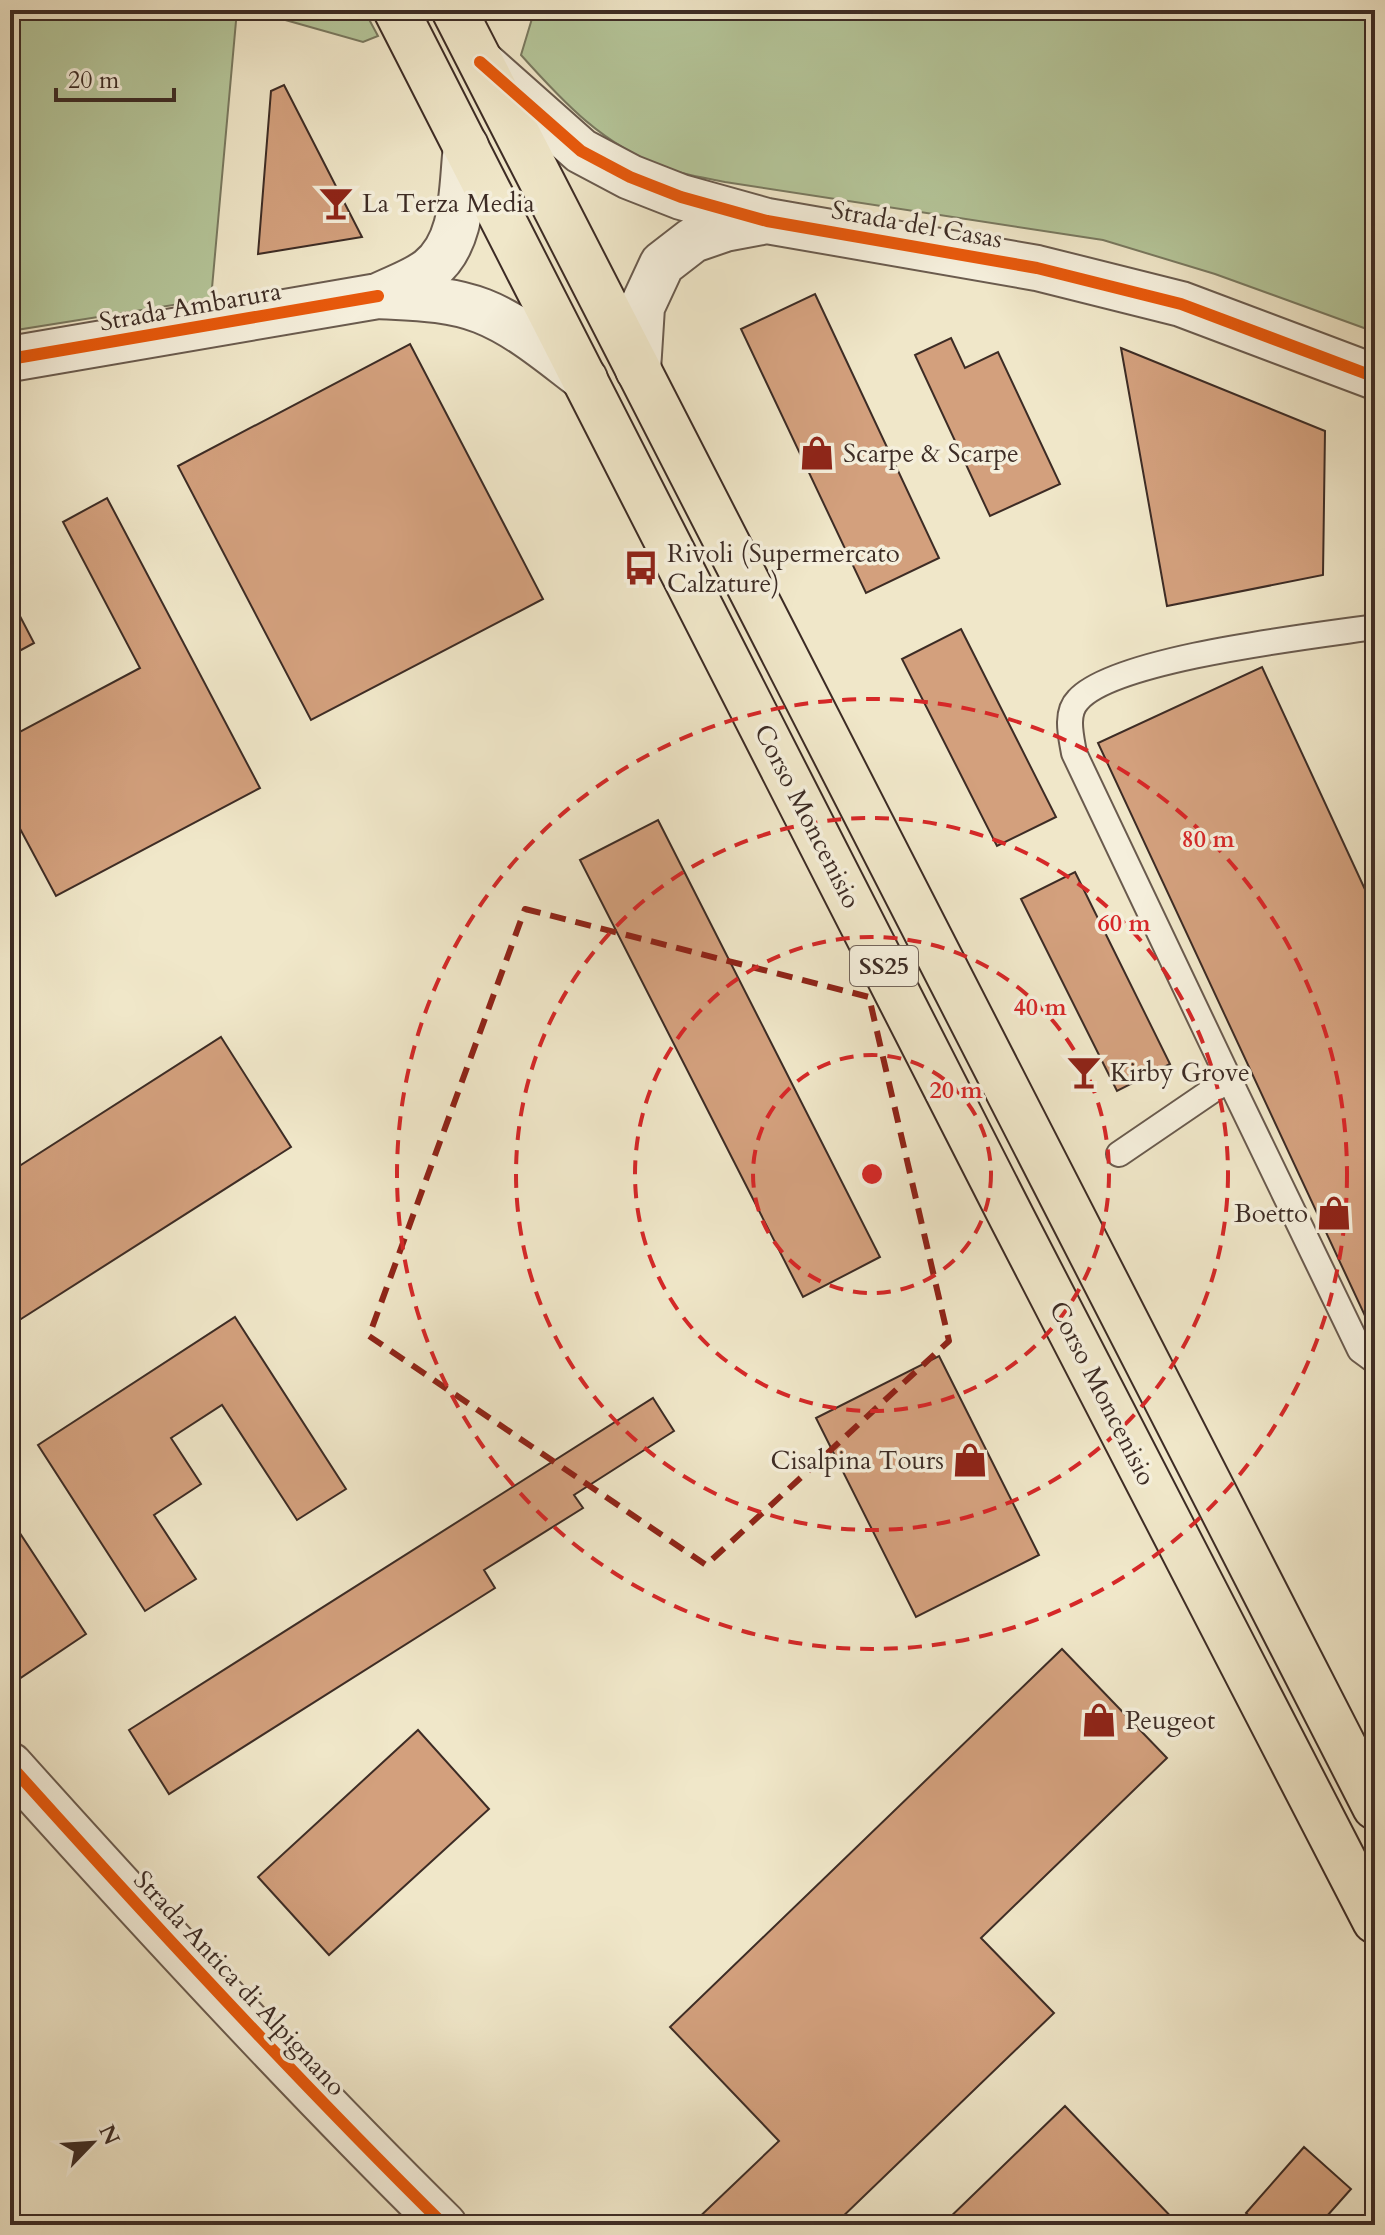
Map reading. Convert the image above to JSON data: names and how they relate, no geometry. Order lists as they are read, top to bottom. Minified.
{"streets":{"main road":["Corso Moncenisio","SS25"],"street":["Strada del Casas","Strada Ambarura","Strada Antica di Alpignano"]},"crossings":[["Strada del Casas","Corso Moncenisio"],["Strada Ambarura","Corso Moncenisio"]],"places":{"bar":["La Terza Media","Kirby Grove"],"shop":["Scarpe & Scarpe","Boetto","Cisalpina Tours","Peugeot"],"bus stop":["Rivoli (Supermercato Calzature)"]},"scale_bar":"20 m","north":"top right","rings":["80 m","60 m","40 m","20 m"]}
